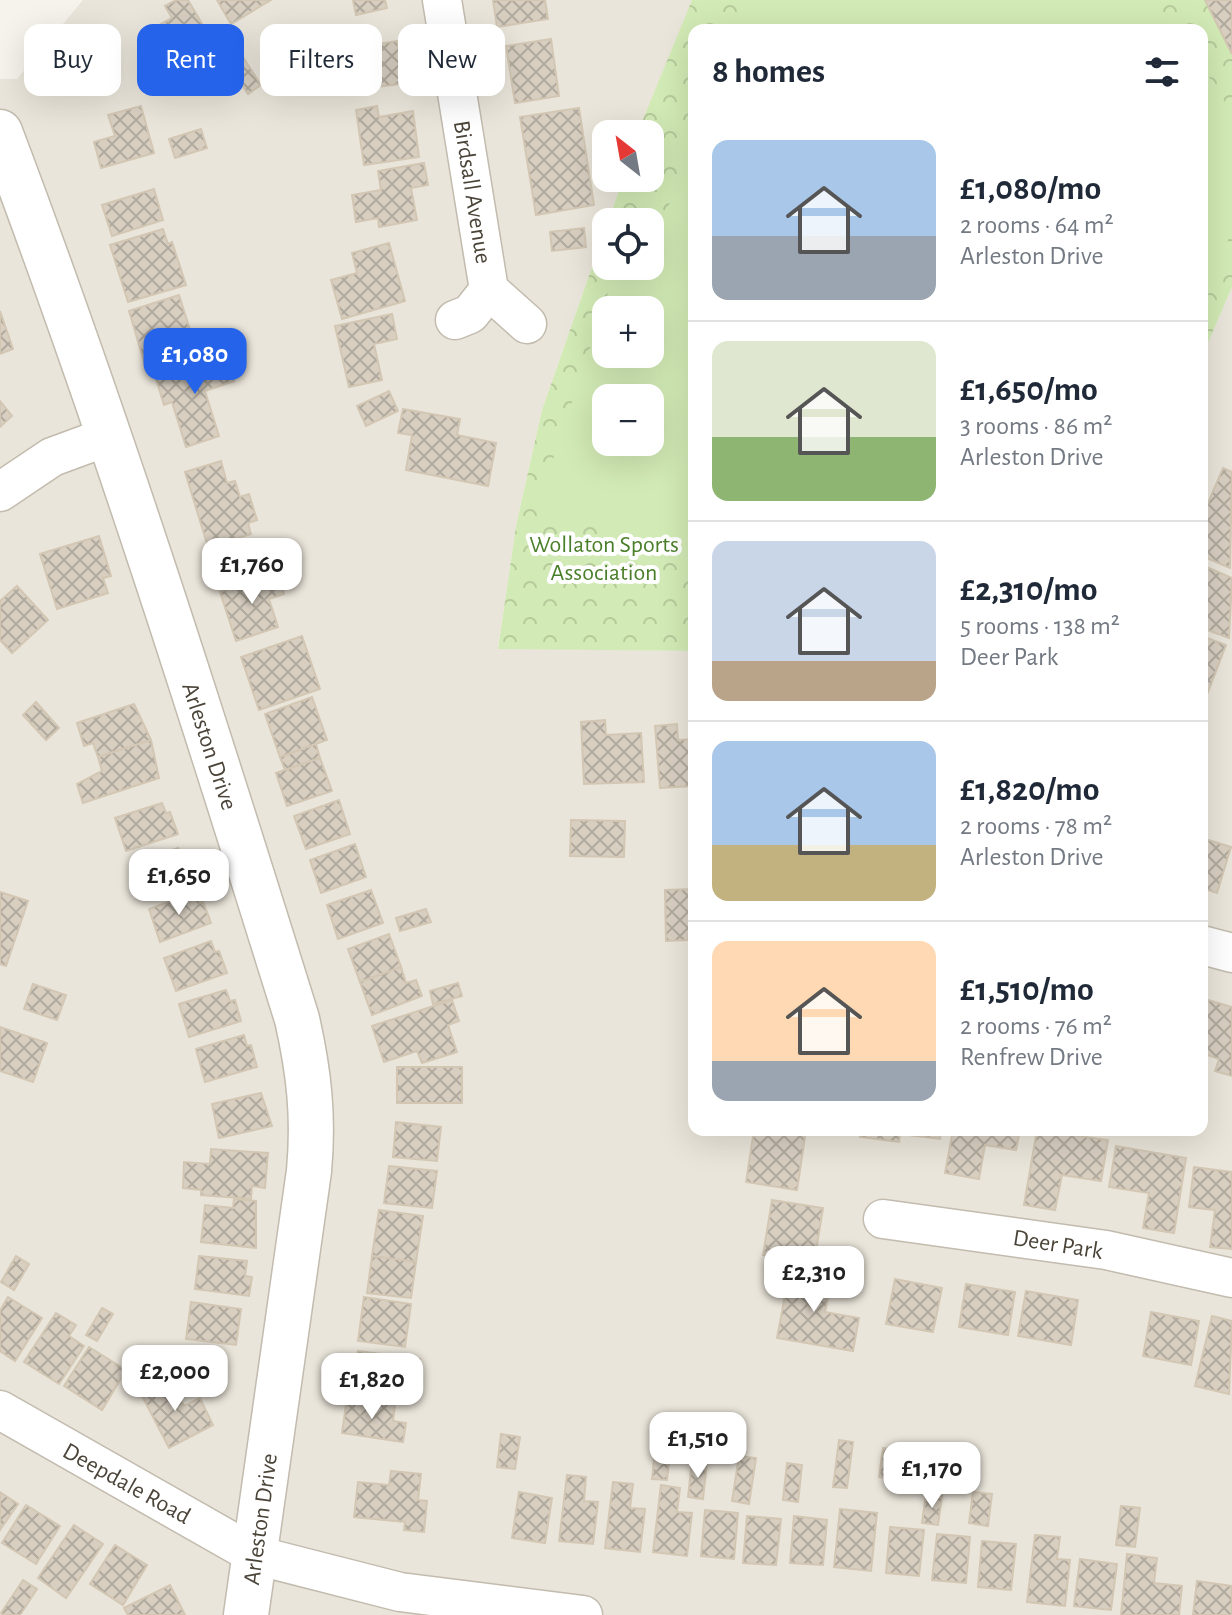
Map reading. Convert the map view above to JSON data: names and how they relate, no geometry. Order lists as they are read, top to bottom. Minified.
{"streets":{"street":["Birdsall Avenue","Arleston Drive","Deer Park","Deepdale Road"]},"crossings":[["Arleston Drive","Deepdale Road"]],"parks":["Wollaton Sports Association"],"north":"top left","page":{"chip":["Buy","Rent","Filters","New"],"heading":"8 homes","map_buttons":["+","−"],"list":[{"name":"£1,080/mo","note":"2 rooms · 64 m² · Arleston Drive"},{"name":"£1,650/mo","note":"3 rooms · 86 m² · Arleston Drive"},{"name":"£2,310/mo","note":"5 rooms · 138 m² · Deer Park"},{"name":"£1,820/mo","note":"2 rooms · 78 m² · Arleston Drive"},{"name":"£1,510/mo","note":"2 rooms · 76 m² · Renfrew Drive"}],"price":["£1,080","£1,760","£1,650","£2,310","£2,000","£1,820","£1,510","£1,170"]}}
